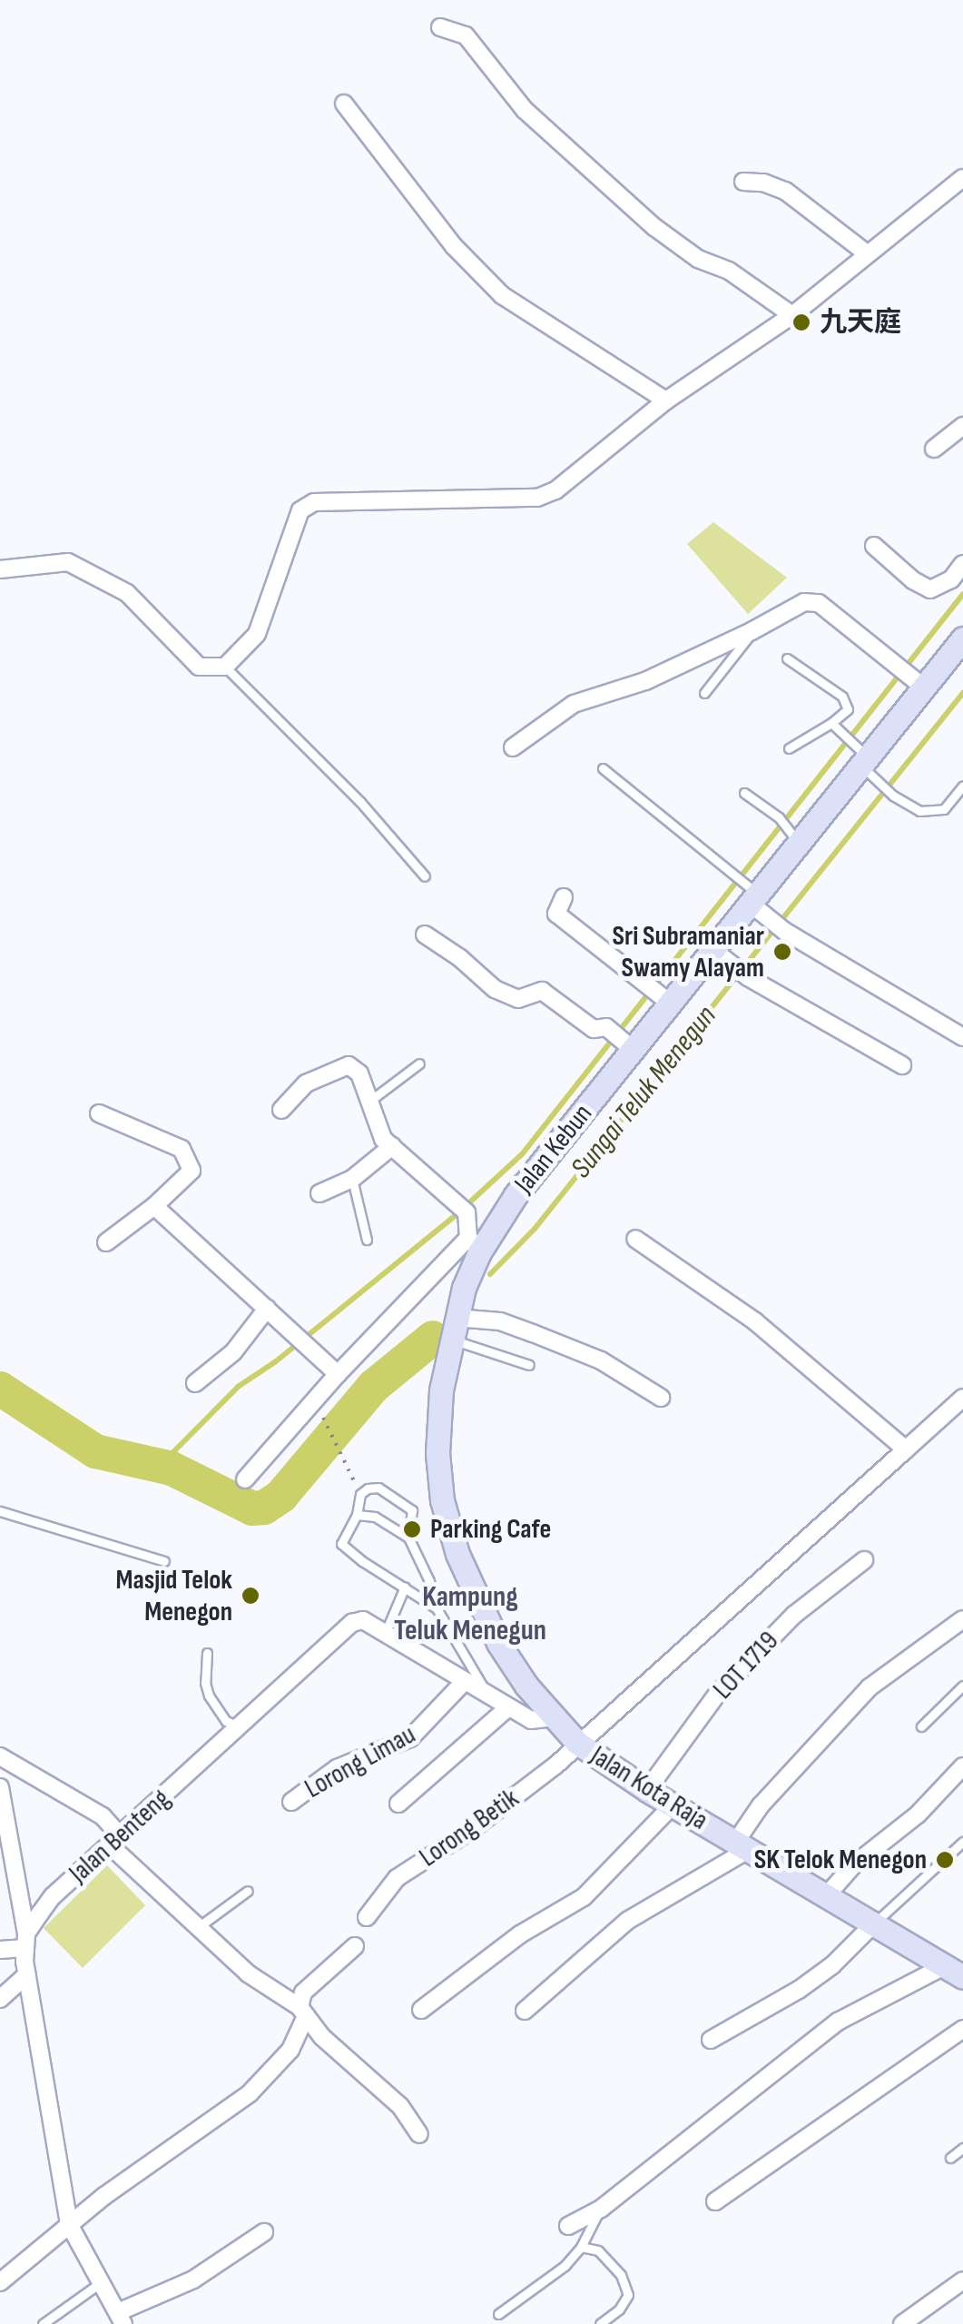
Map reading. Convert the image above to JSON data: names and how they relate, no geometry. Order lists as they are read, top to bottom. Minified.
{"streets":{"main road":["Jalan Kebun","Jalan Kota Raja"],"street":["LOT 1719","Lorong Limau","Lorong Betik","Jalan Benteng"]},"crossings":[["Jalan Kebun","Jalan Kota Raja"],["LOT 1719","Jalan Kota Raja"],["Lorong Limau","Jalan Benteng"],["Jalan Kota Raja","Lorong Betik"],["Jalan Kota Raja","Jalan Benteng"]],"districts":["Kampung Teluk Menegun"],"water":["Sungai Teluk Menegun"],"places":["九天庭","Sri Subramaniar Swamy Alayam","Parking Cafe","Masjid Telok Menegon","SK Telok Menegon"]}
